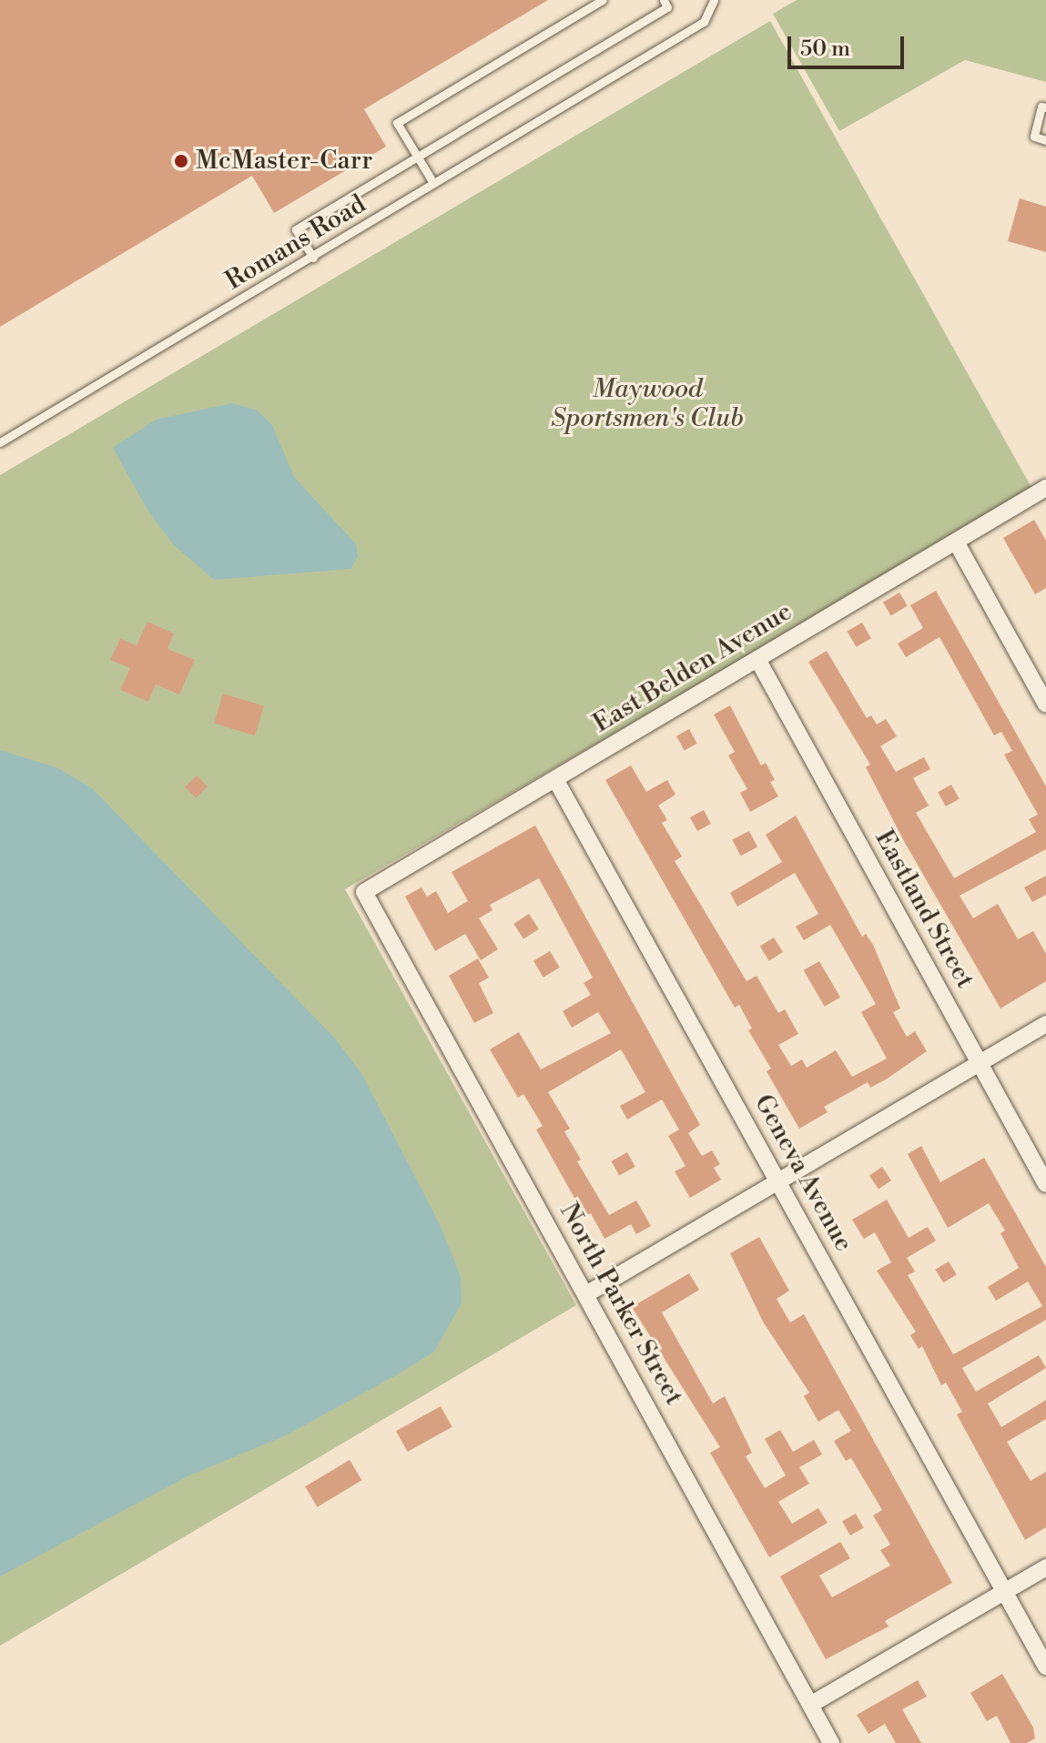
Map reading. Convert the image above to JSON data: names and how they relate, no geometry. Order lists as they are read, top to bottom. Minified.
{"streets":{"street":["East Belden Avenue","Eastland Street","Geneva Avenue","North Parker Street"],"lane":["Romans Road"]},"crossings":[["East Belden Avenue","Eastland Street"],["East Belden Avenue","Geneva Avenue"],["East Belden Avenue","North Parker Street"]],"parks":["Maywood Sportsmen's Club"],"places":["McMaster-Carr"],"scale_bar":"50 m"}
